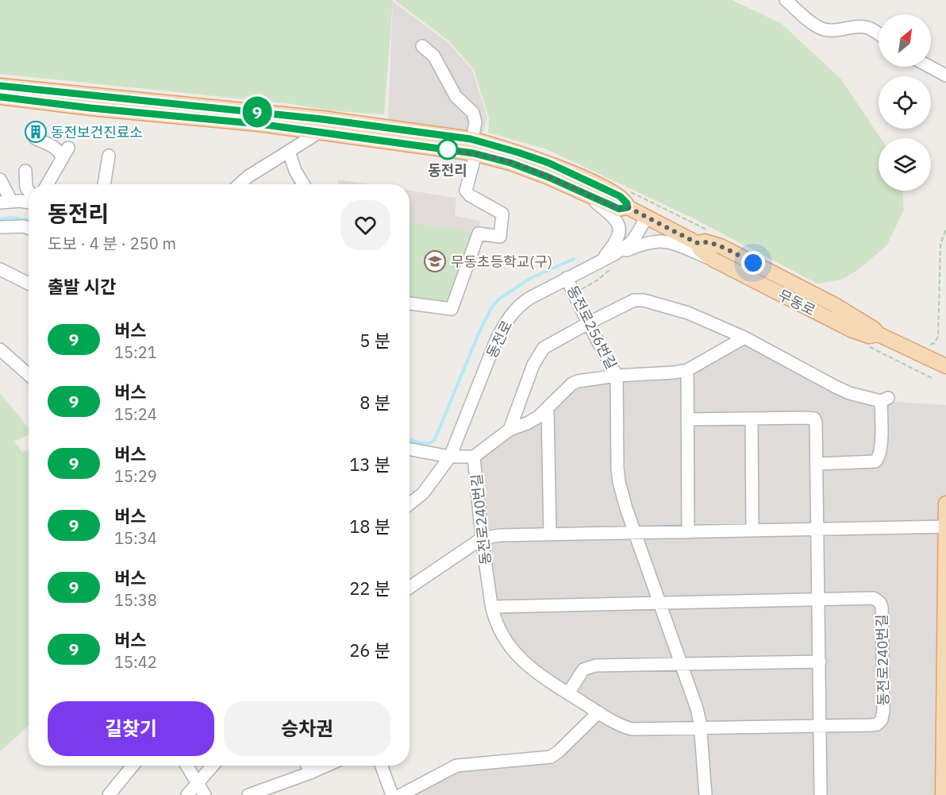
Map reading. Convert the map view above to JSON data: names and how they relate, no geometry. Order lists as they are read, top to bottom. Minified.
{"streets":{"main road":["무동로"],"street":["동전로256번길","동전로","동전로240번길"]},"crossings":[["무동로","동전로"],["동전로256번길","동전로"],["동전로","동전로240번길"]],"places":{"building":["동전보건진료소"],"other":["동전리"],"school or university":["무동초등학교(구)"]},"lines":["bus line 9"],"north":"top right","page":{"on_map":"9","heading":[["동전리","도보 · 4 분 · 250 m"],"출발 시간"],"list":[{"mark":"9","name":"버스","note":"15:21","value":"5 분"},{"mark":"9","name":"버스","note":"15:24","value":"8 분"},{"mark":"9","name":"버스","note":"15:29","value":"13 분"},{"mark":"9","name":"버스","note":"15:34","value":"18 분"},{"mark":"9","name":"버스","note":"15:38","value":"22 분"},{"mark":"9","name":"버스","note":"15:42","value":"26 분"}],"buttons":["길찾기","승차권"]}}
